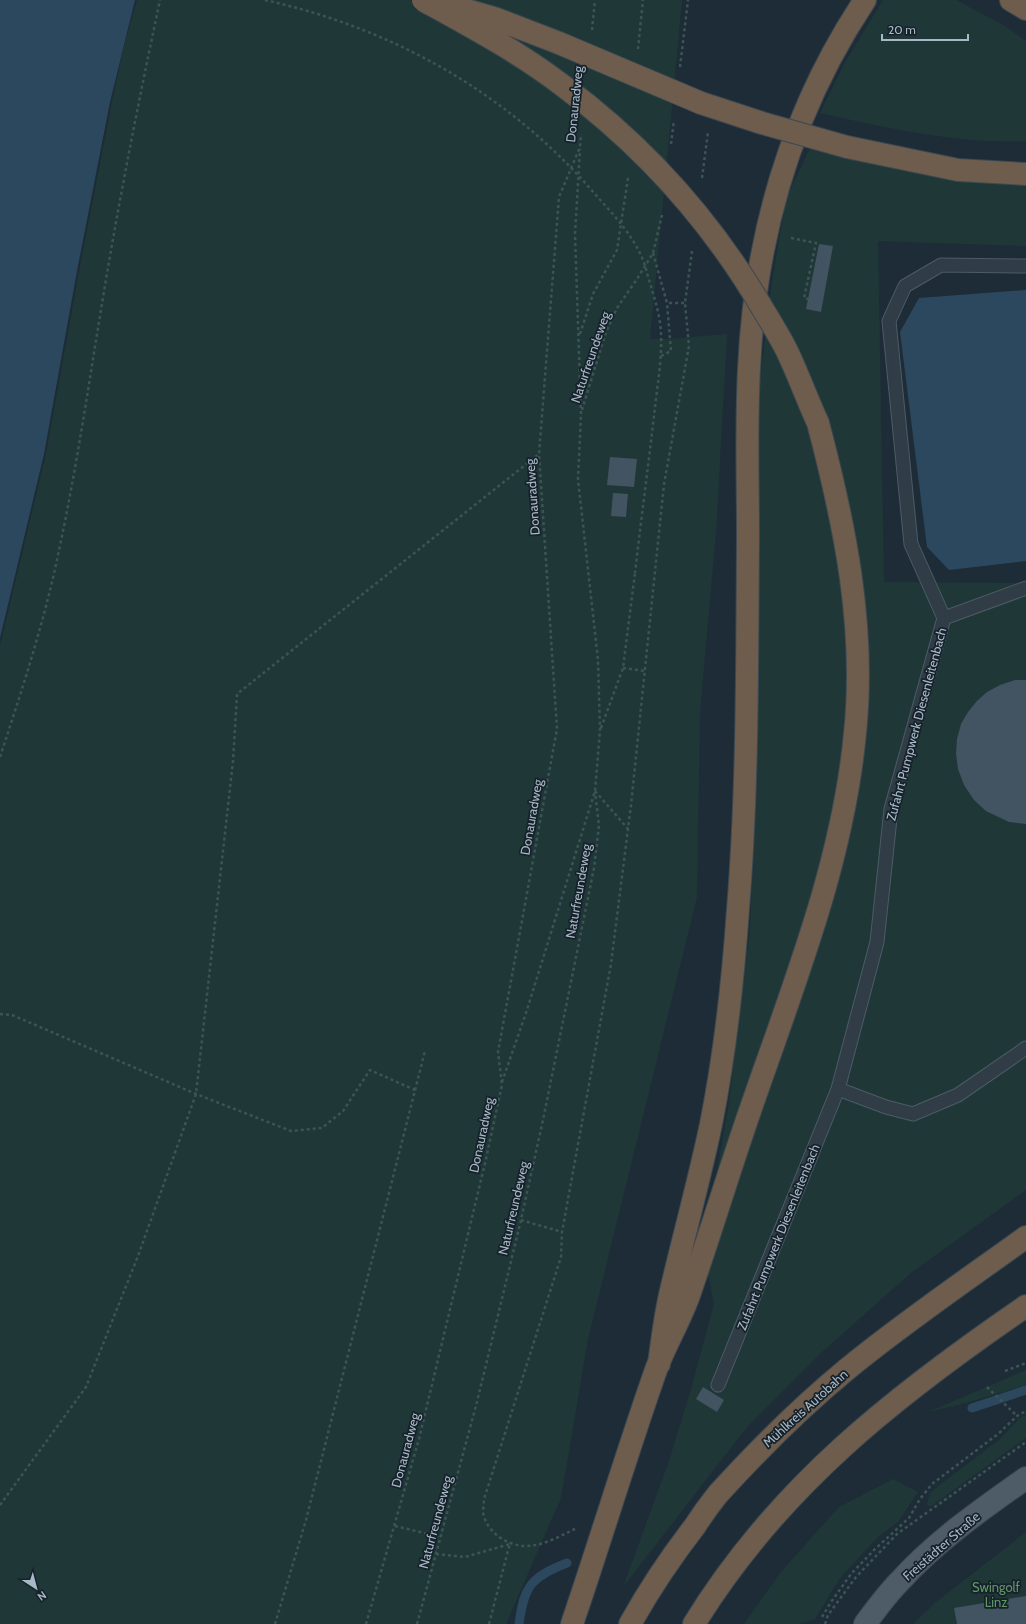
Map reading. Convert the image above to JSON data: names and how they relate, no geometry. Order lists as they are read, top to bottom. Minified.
{"streets":{"highway":["Mühlkreis Autobahn"],"main road":["Freistädter Straße"],"lane":["Zufahrt Pumpwerk Diesenleitenbach"],"path":["Donauradweg","Naturfreundeweg"]},"parks":["Swingolf Linz"],"scale_bar":"20 m","north":"bottom right"}
